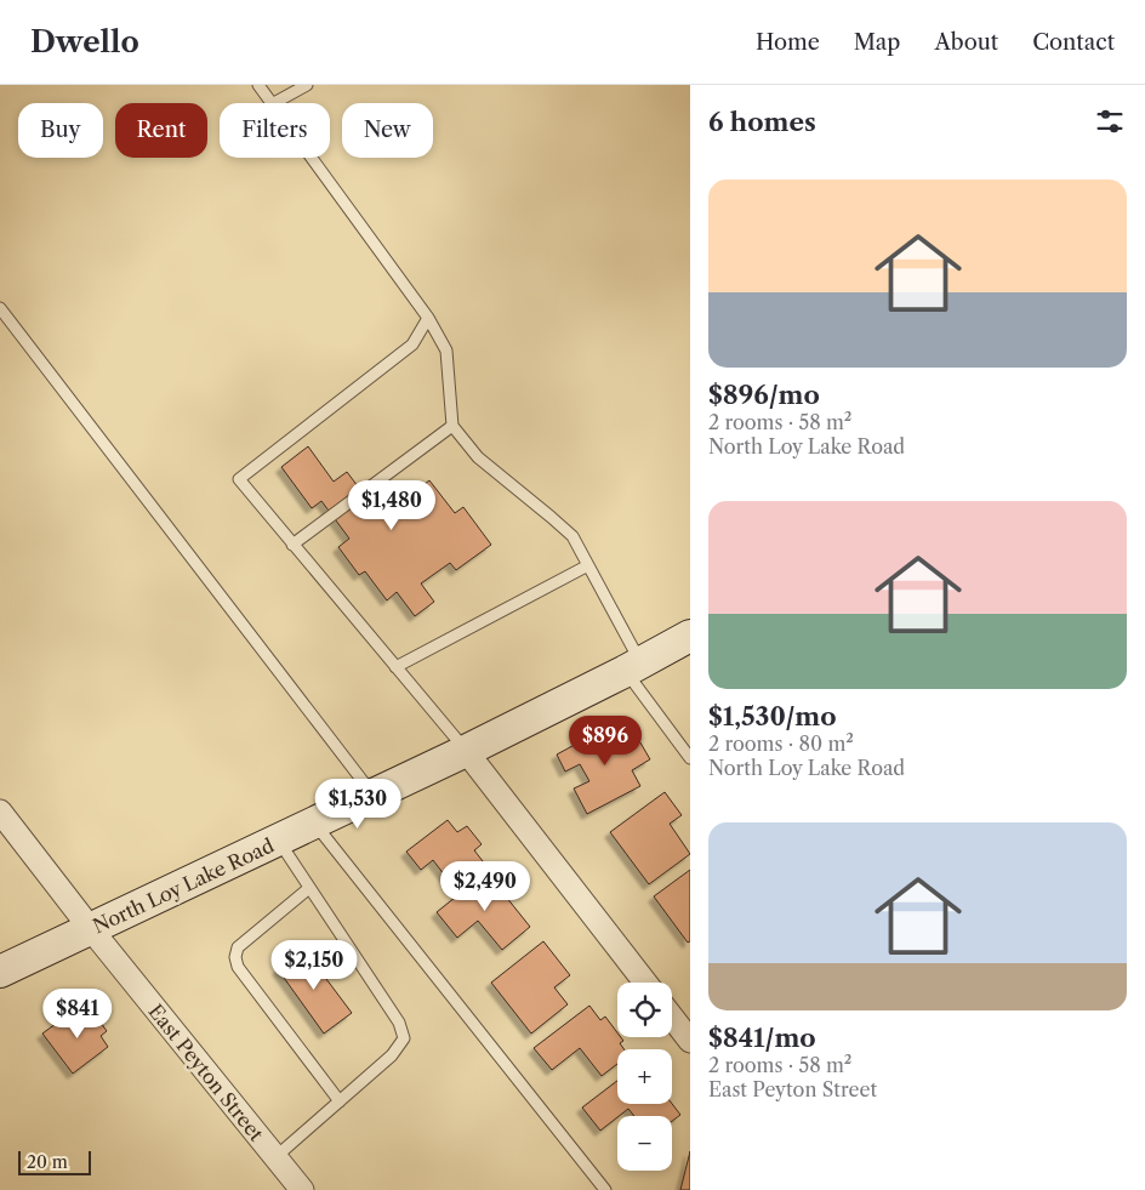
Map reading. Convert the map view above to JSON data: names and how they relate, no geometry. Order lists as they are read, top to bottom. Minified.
{"streets":{"street":["North Loy Lake Road","East Peyton Street"]},"crossings":[["North Loy Lake Road","East Peyton Street"]],"scale_bar":"20 m","page":{"header":"Dwello","nav":["Home","Map","About","Contact"],"heading":"6 homes","chip":["Buy","Rent","Filters","New"],"list":[{"name":"$896/mo","note":"2 rooms · 58 m² · North Loy Lake Road"},{"name":"$1,530/mo","note":"2 rooms · 80 m² · North Loy Lake Road"},{"name":"$841/mo","note":"2 rooms · 58 m² · East Peyton Street"}],"price":["$1,480","$896","$1,530","$2,490","$2,150","$841"],"map_buttons":["+","−"],"scale":"20 m"}}
